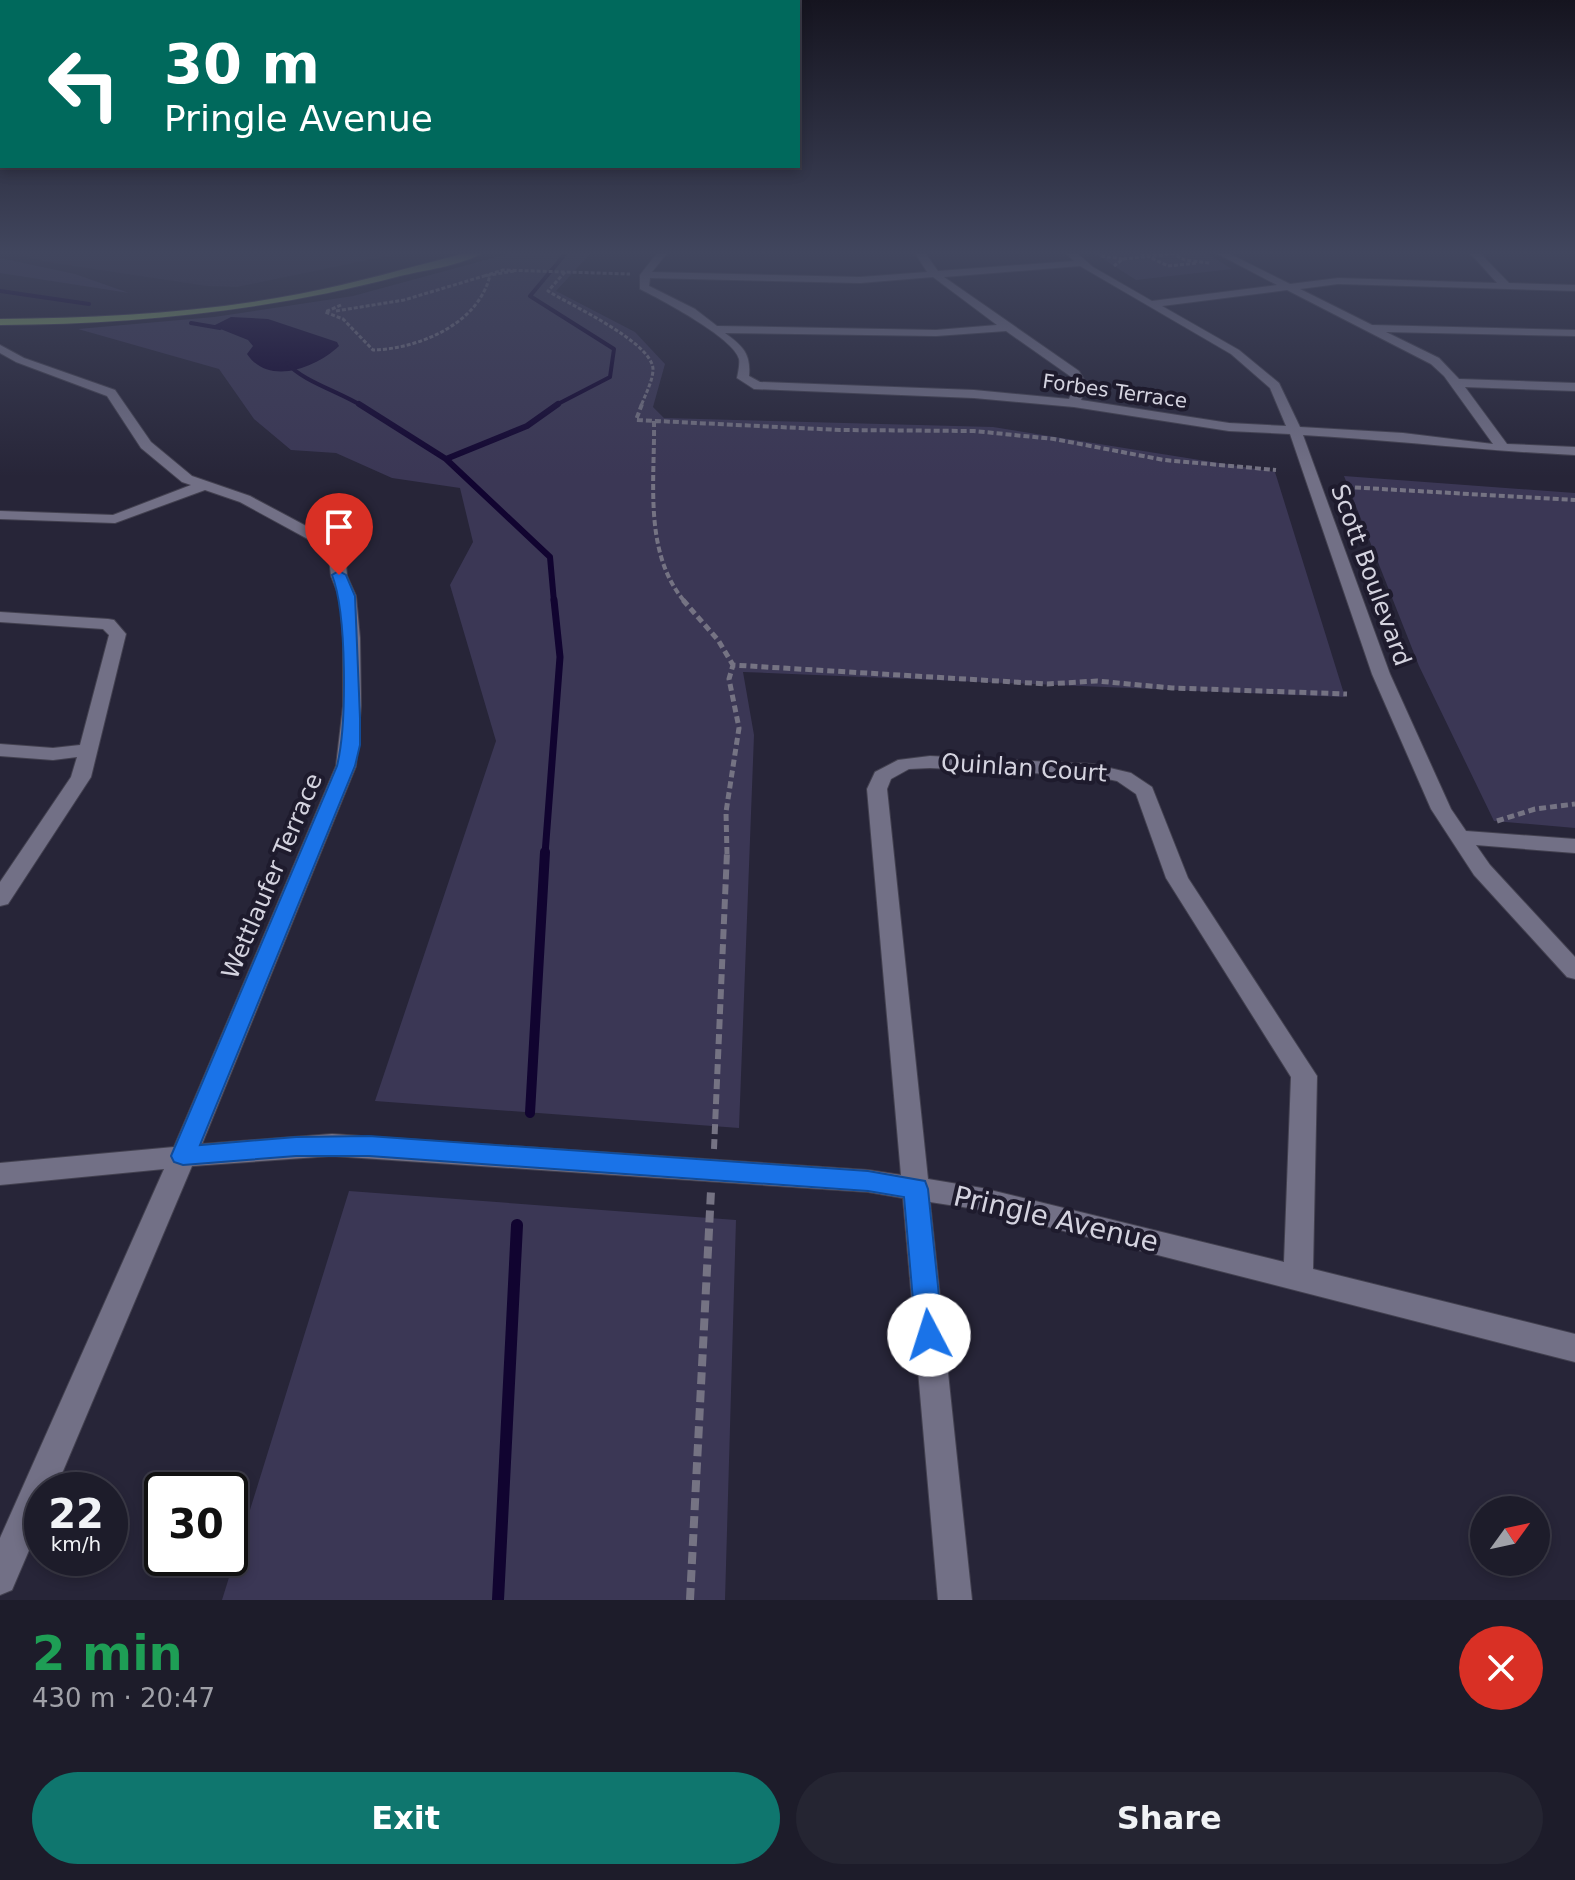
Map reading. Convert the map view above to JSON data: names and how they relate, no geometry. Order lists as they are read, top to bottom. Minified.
{"streets":{"street":["Forbes Terrace","Scott Boulevard","Quinlan Court","Wettlaufer Terrace","Pringle Avenue"]},"crossings":[["Forbes Terrace","Scott Boulevard"],["Quinlan Court","Pringle Avenue"],["Wettlaufer Terrace","Pringle Avenue"]],"north":"top right","page":{"turn":["30 m","Pringle Avenue"],"speed":"22 km/h","limit":"30","heading":["2 min","430 m · 20:47"],"buttons":["Exit","Share"]}}
